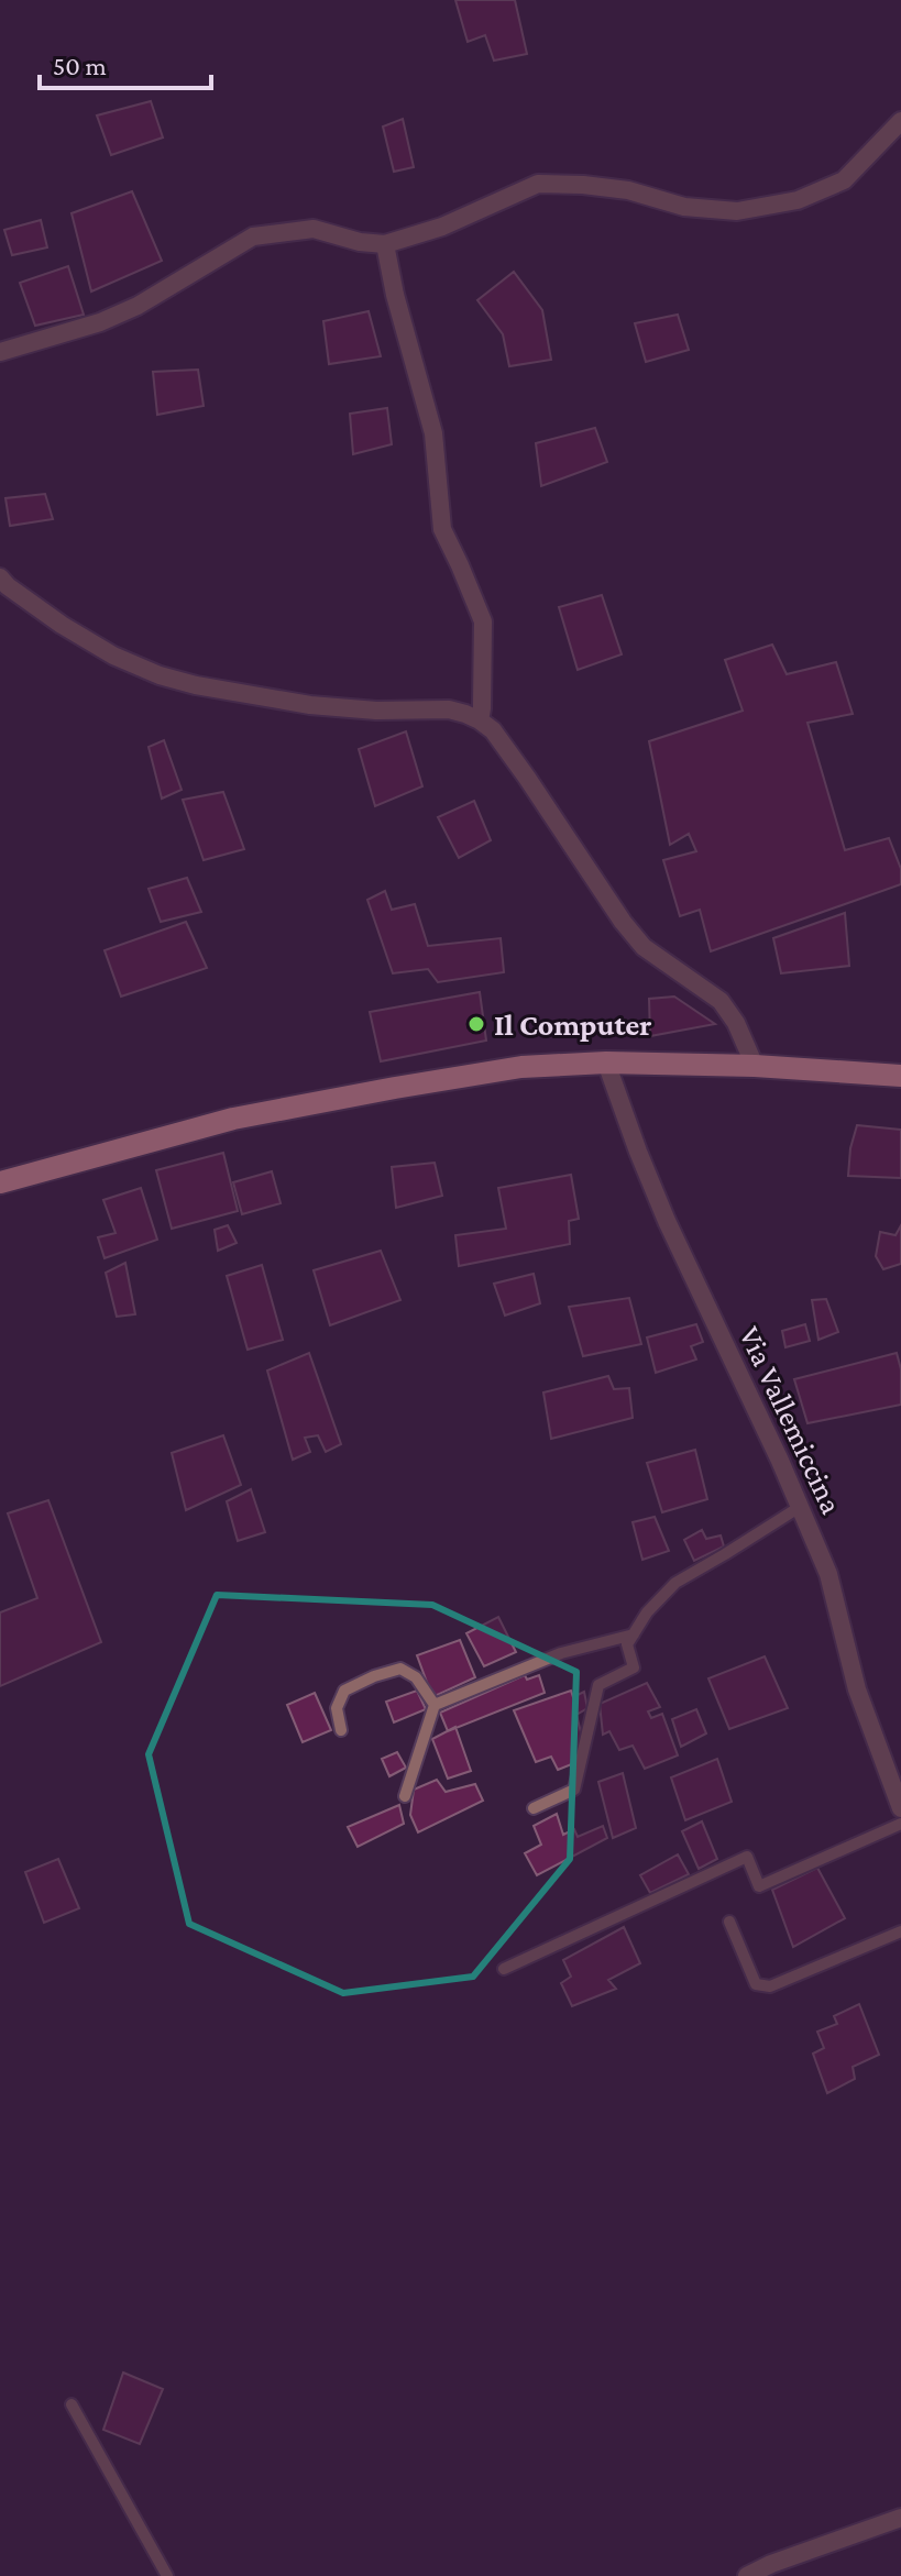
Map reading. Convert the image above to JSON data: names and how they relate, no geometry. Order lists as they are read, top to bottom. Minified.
{"streets":{"street":["Via Vallemiccina"]},"places":["Il Computer"],"scale_bar":"50 m"}
